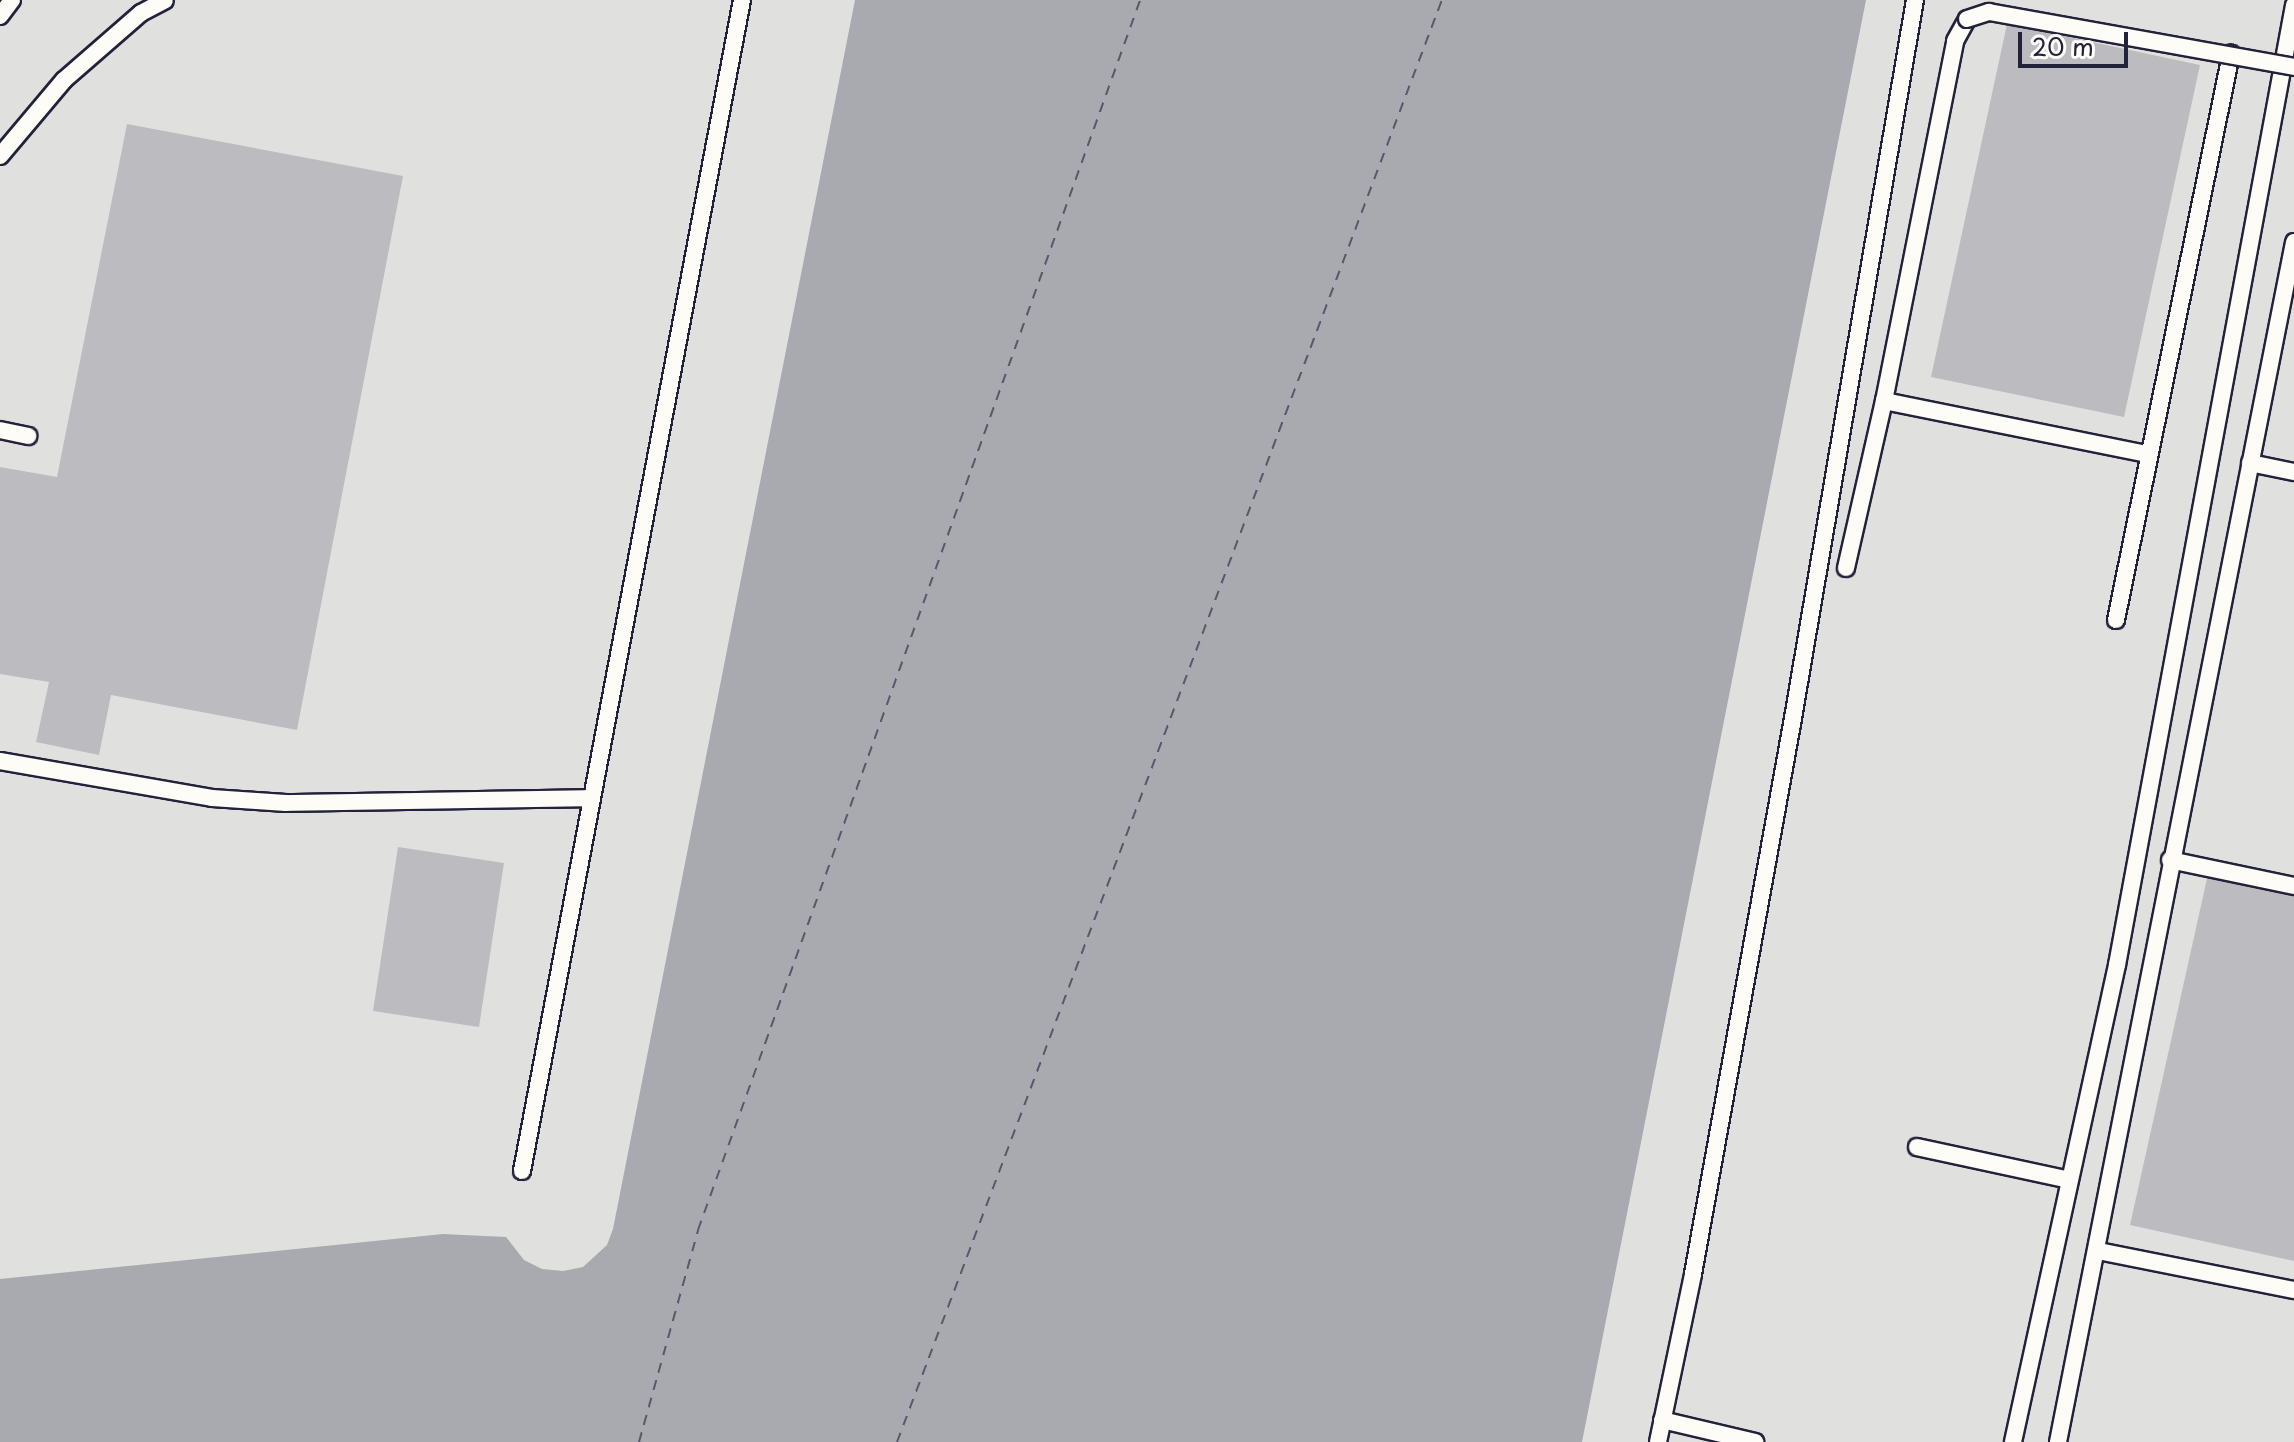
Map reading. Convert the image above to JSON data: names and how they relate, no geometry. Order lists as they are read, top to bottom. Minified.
{"scale_bar":"20 m"}
